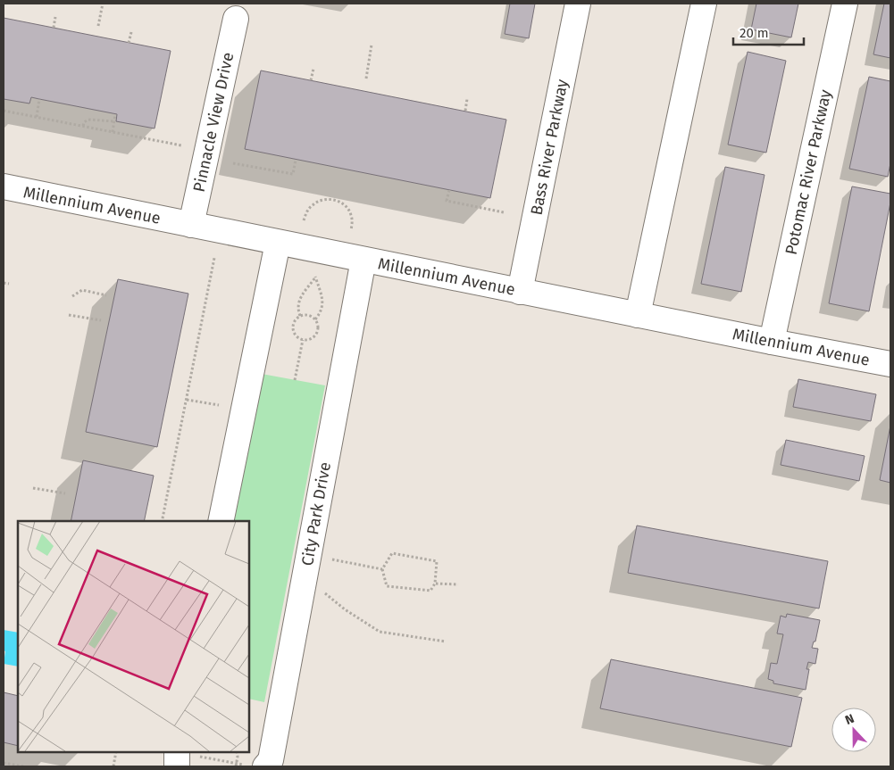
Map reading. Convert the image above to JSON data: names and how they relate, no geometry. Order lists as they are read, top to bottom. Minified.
{"streets":{"street":["Pinnacle View Drive","Bass River Parkway","Potomac River Parkway","Millennium Avenue","City Park Drive"]},"crossings":[["Pinnacle View Drive","Millennium Avenue"],["Bass River Parkway","Millennium Avenue"],["Potomac River Parkway","Millennium Avenue"],["Millennium Avenue","City Park Drive"]],"scale_bar":"20 m","north":"top"}
